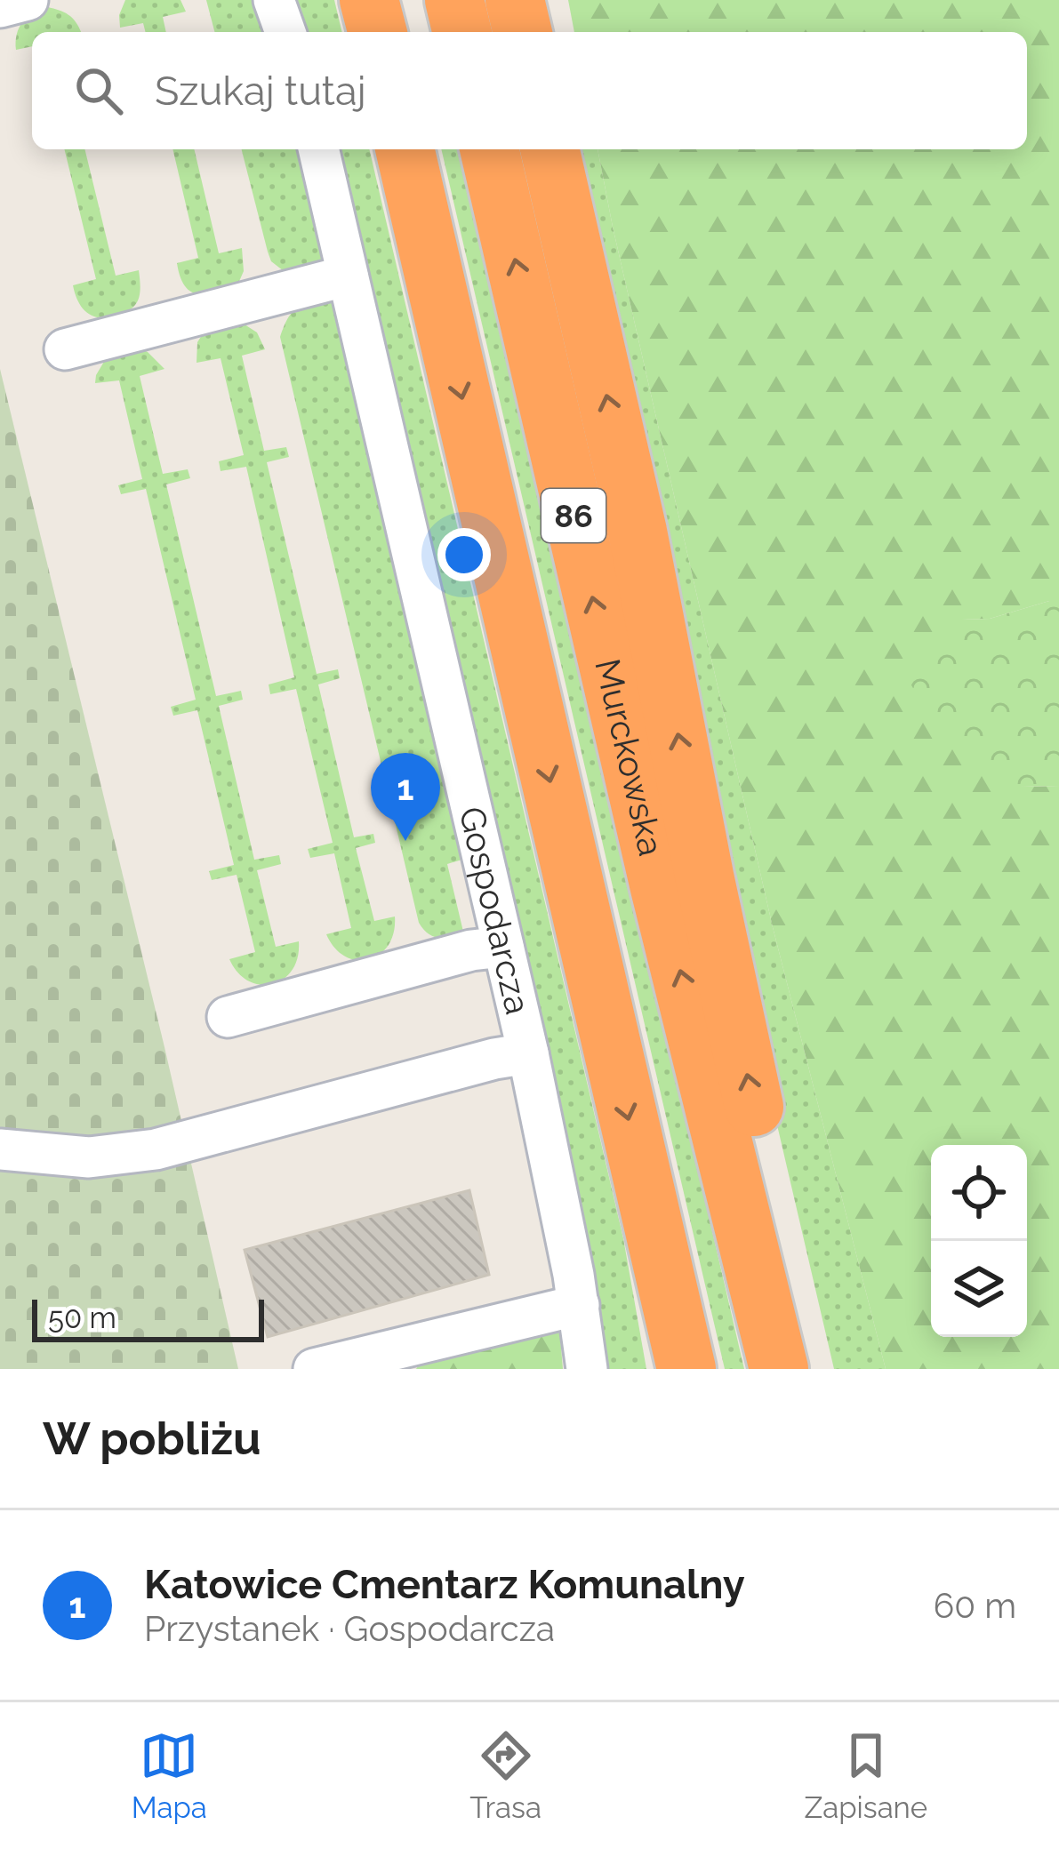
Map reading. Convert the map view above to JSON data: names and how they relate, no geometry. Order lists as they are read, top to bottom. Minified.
{"streets":{"highway":["86","Murckowska"],"street":["Gospodarcza"]},"scale_bar":"50 m","page":{"search":"Szukaj tutaj","pins":"1","scale":"50 m","heading":"W pobliżu","list":[{"mark":"1","name":"Katowice Cmentarz Komunalny","note":"Przystanek · Gospodarcza","value":"60 m"}],"nav":["Mapa","Trasa","Zapisane"]}}
